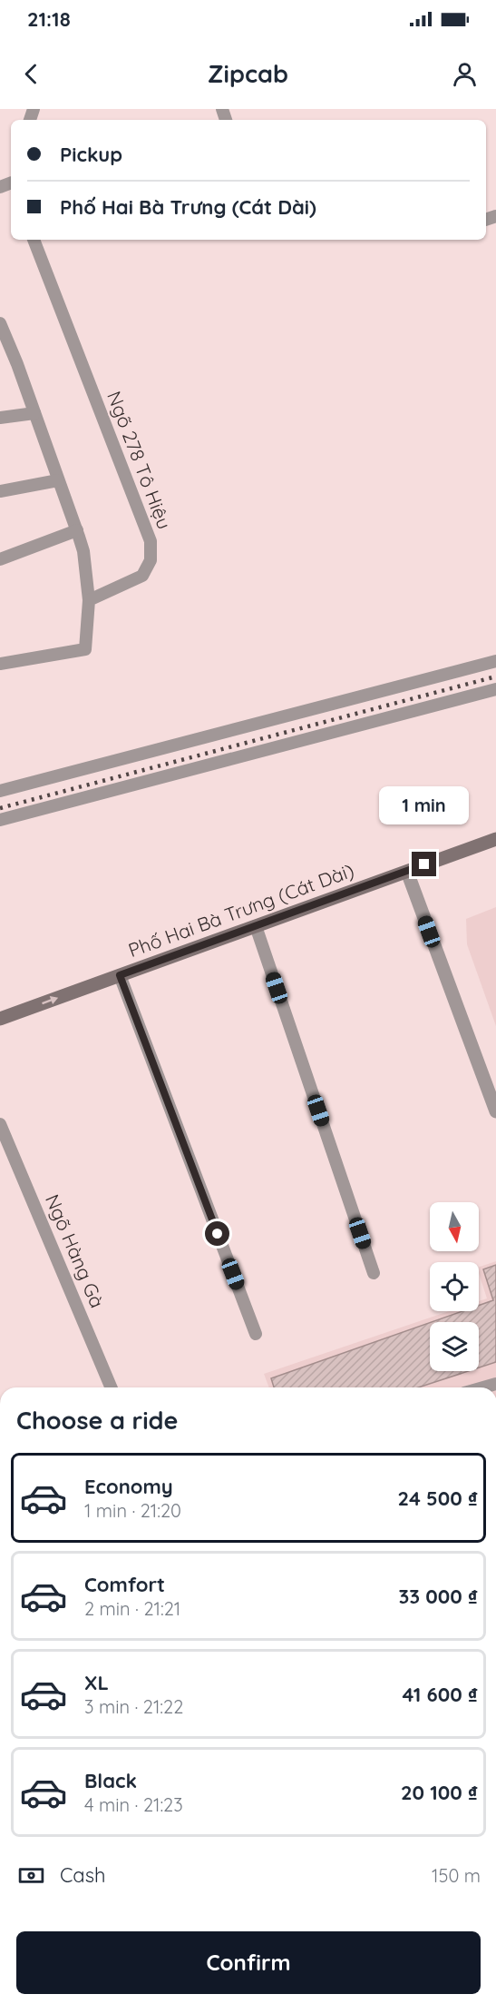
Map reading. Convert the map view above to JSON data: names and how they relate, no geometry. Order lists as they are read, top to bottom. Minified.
{"streets":{"main road":["Phố Hai Bà Trưng (Cát Dài)"],"lane":["Ngõ 278 Tô Hiệu","Ngõ Hàng Gà"]},"north":"bottom","page":{"status":"21:18","header":"Zipcab","banner":["Pickup","Phố Hai Bà Trưng (Cát Dài)"],"bubble":"1 min","heading":"Choose a ride","list":[{"name":"Economy","note":"1 min · 21:20","value":"24 500 ₫"},{"name":"Comfort","note":"2 min · 21:21","value":"33 000 ₫"},{"name":"XL","note":"3 min · 21:22","value":"41 600 ₫"},{"name":"Black","note":"4 min · 21:23","value":"20 100 ₫"}],"pay":["Cash","150 m"],"buttons":"Confirm"}}
